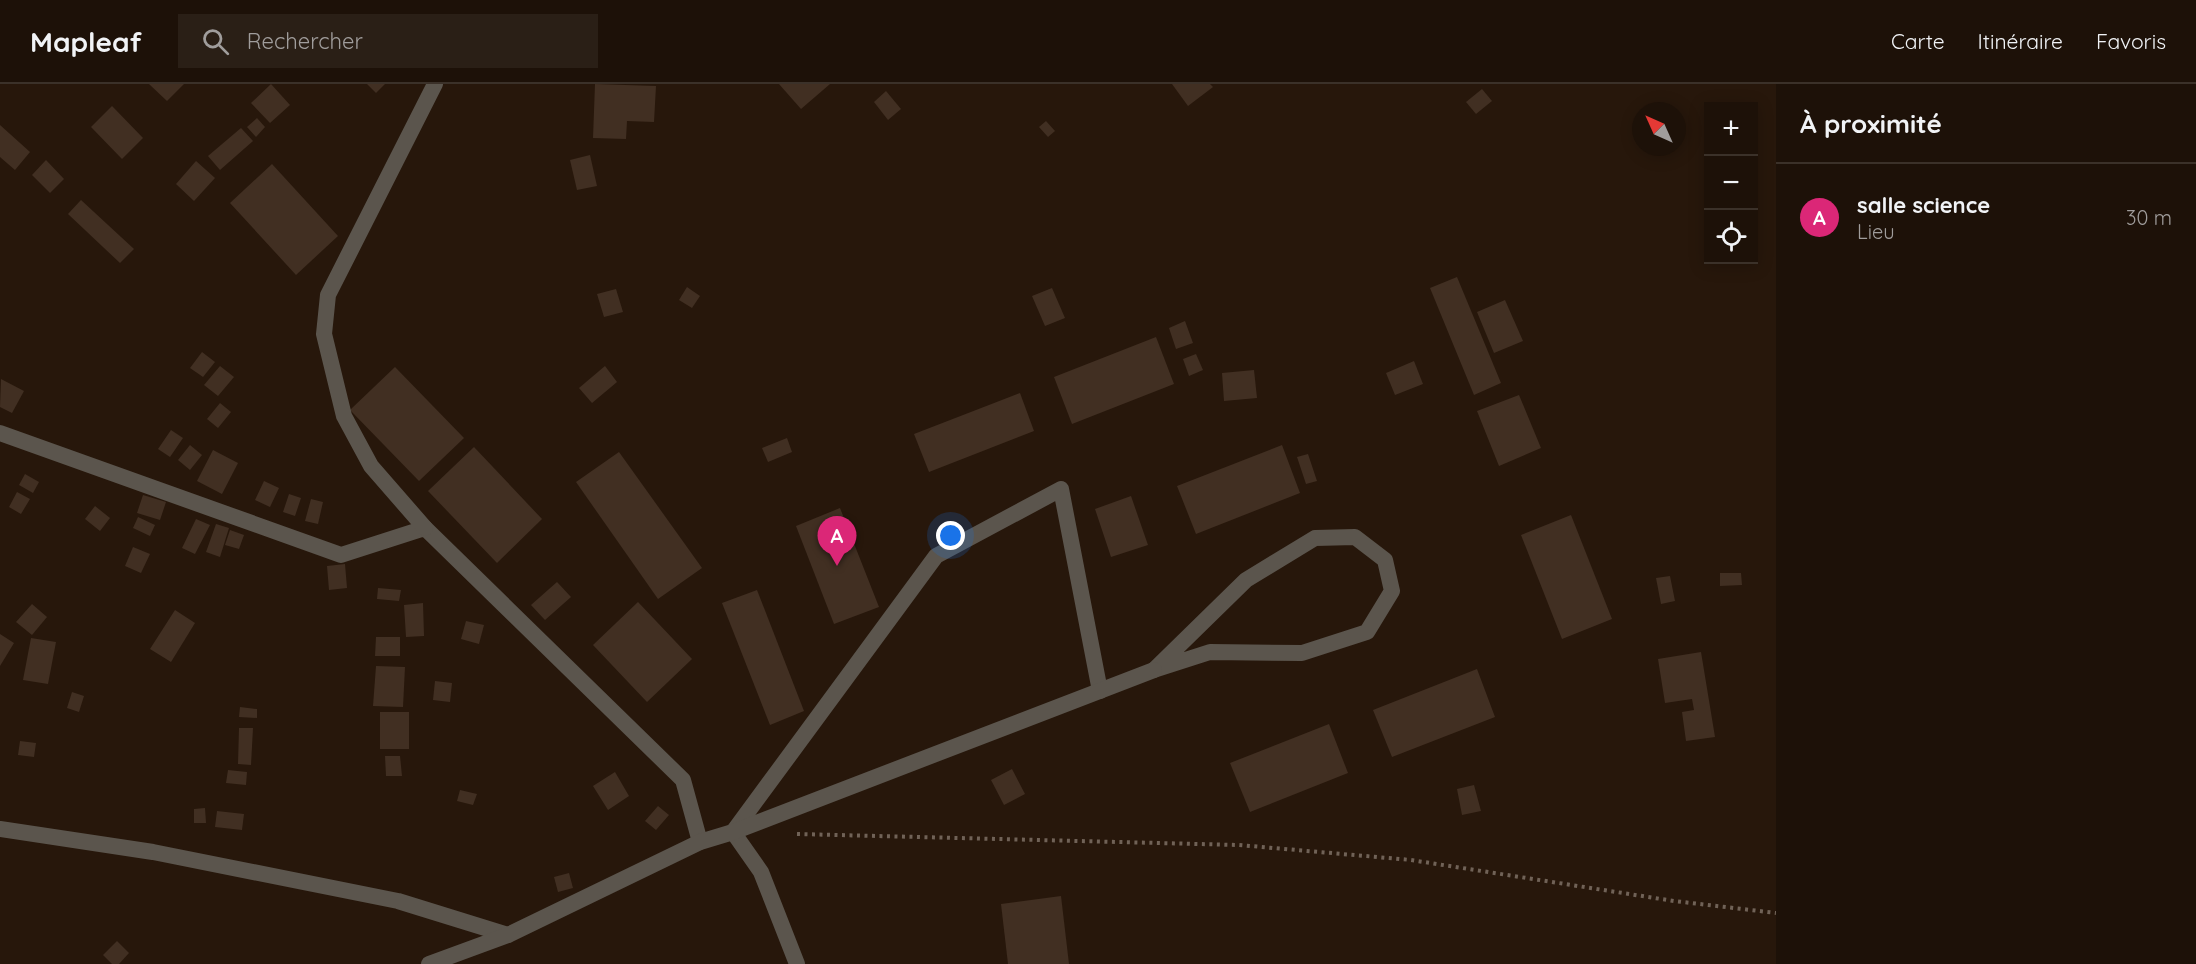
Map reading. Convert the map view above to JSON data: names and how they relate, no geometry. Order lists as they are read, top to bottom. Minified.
{"north":"top left","page":{"header":"Mapleaf","search":"Rechercher","nav":["Carte","Itinéraire","Favoris"],"heading":"À proximité","map_buttons":["+","−"],"list":[{"mark":"A","name":"salle science","note":"Lieu","value":"30 m"}],"pins":"A"}}
